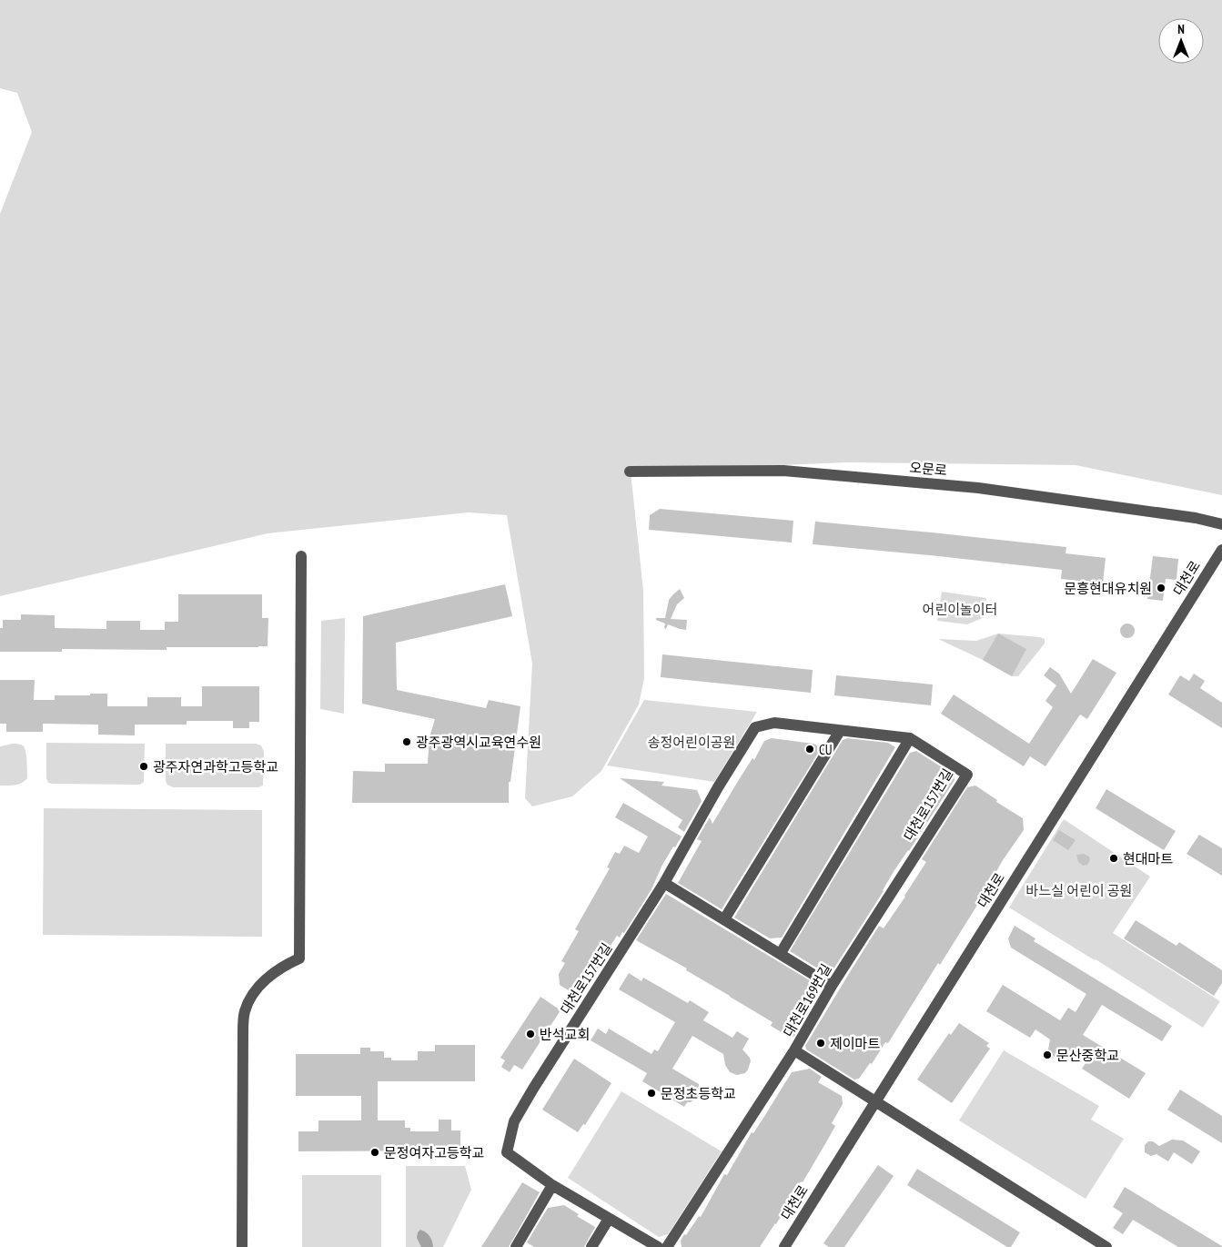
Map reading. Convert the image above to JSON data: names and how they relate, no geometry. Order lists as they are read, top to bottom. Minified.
{"streets":{"street":["오문로","대천로","대천로157번길","대천로169번길"]},"crossings":[["대천로","대천로169번길"],["대천로157번길","대천로169번길"]],"parks":["어린이놀이터","송정어린이공원","바느실 어린이 공원"],"places":["문흥현대유치원","광주광역시교육연수원","CU","광주자연과학고등학교","현대마트","반석교회","제이마트","문산중학교","문정초등학교","문정여자고등학교"],"north":"top"}
